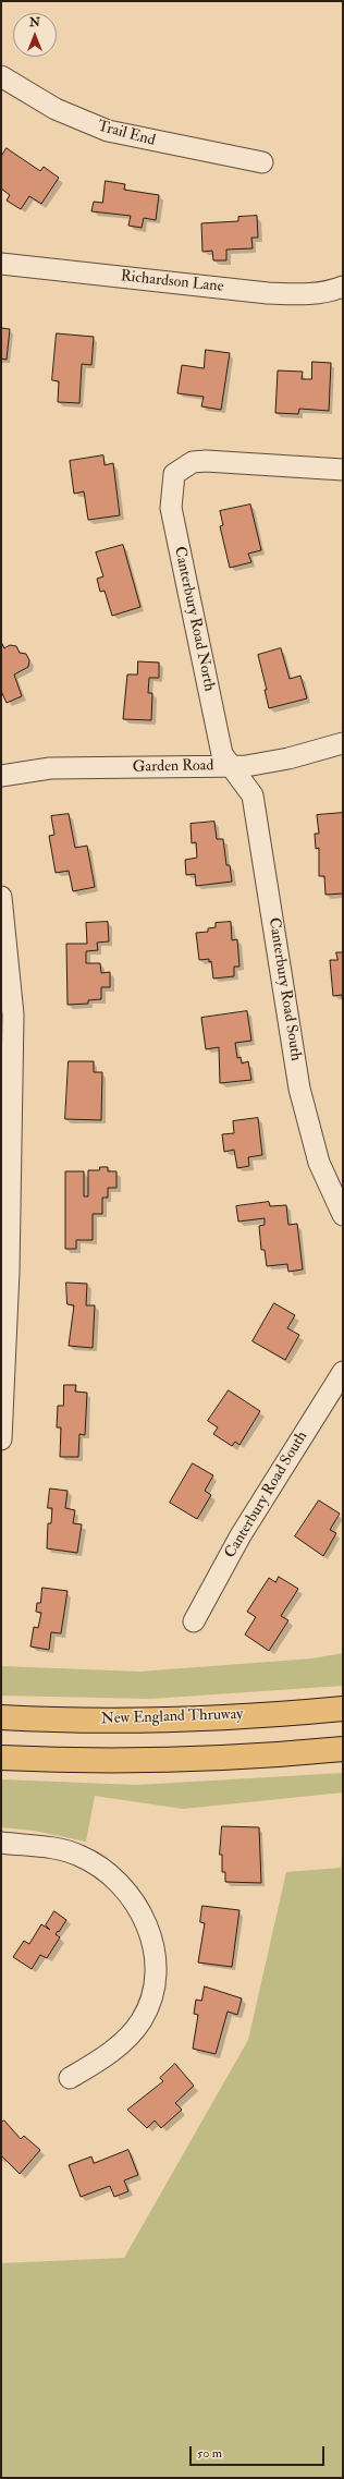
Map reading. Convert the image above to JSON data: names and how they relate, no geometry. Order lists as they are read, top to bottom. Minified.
{"streets":{"highway":["New England Thruway"],"street":["Trail End","Richardson Lane","Canterbury Road North","Garden Road","Canterbury Road South"]},"crossings":[["Canterbury Road North","Garden Road"],["Canterbury Road North","Canterbury Road South"],["Garden Road","Canterbury Road South"]],"scale_bar":"50 m","north":"top"}
